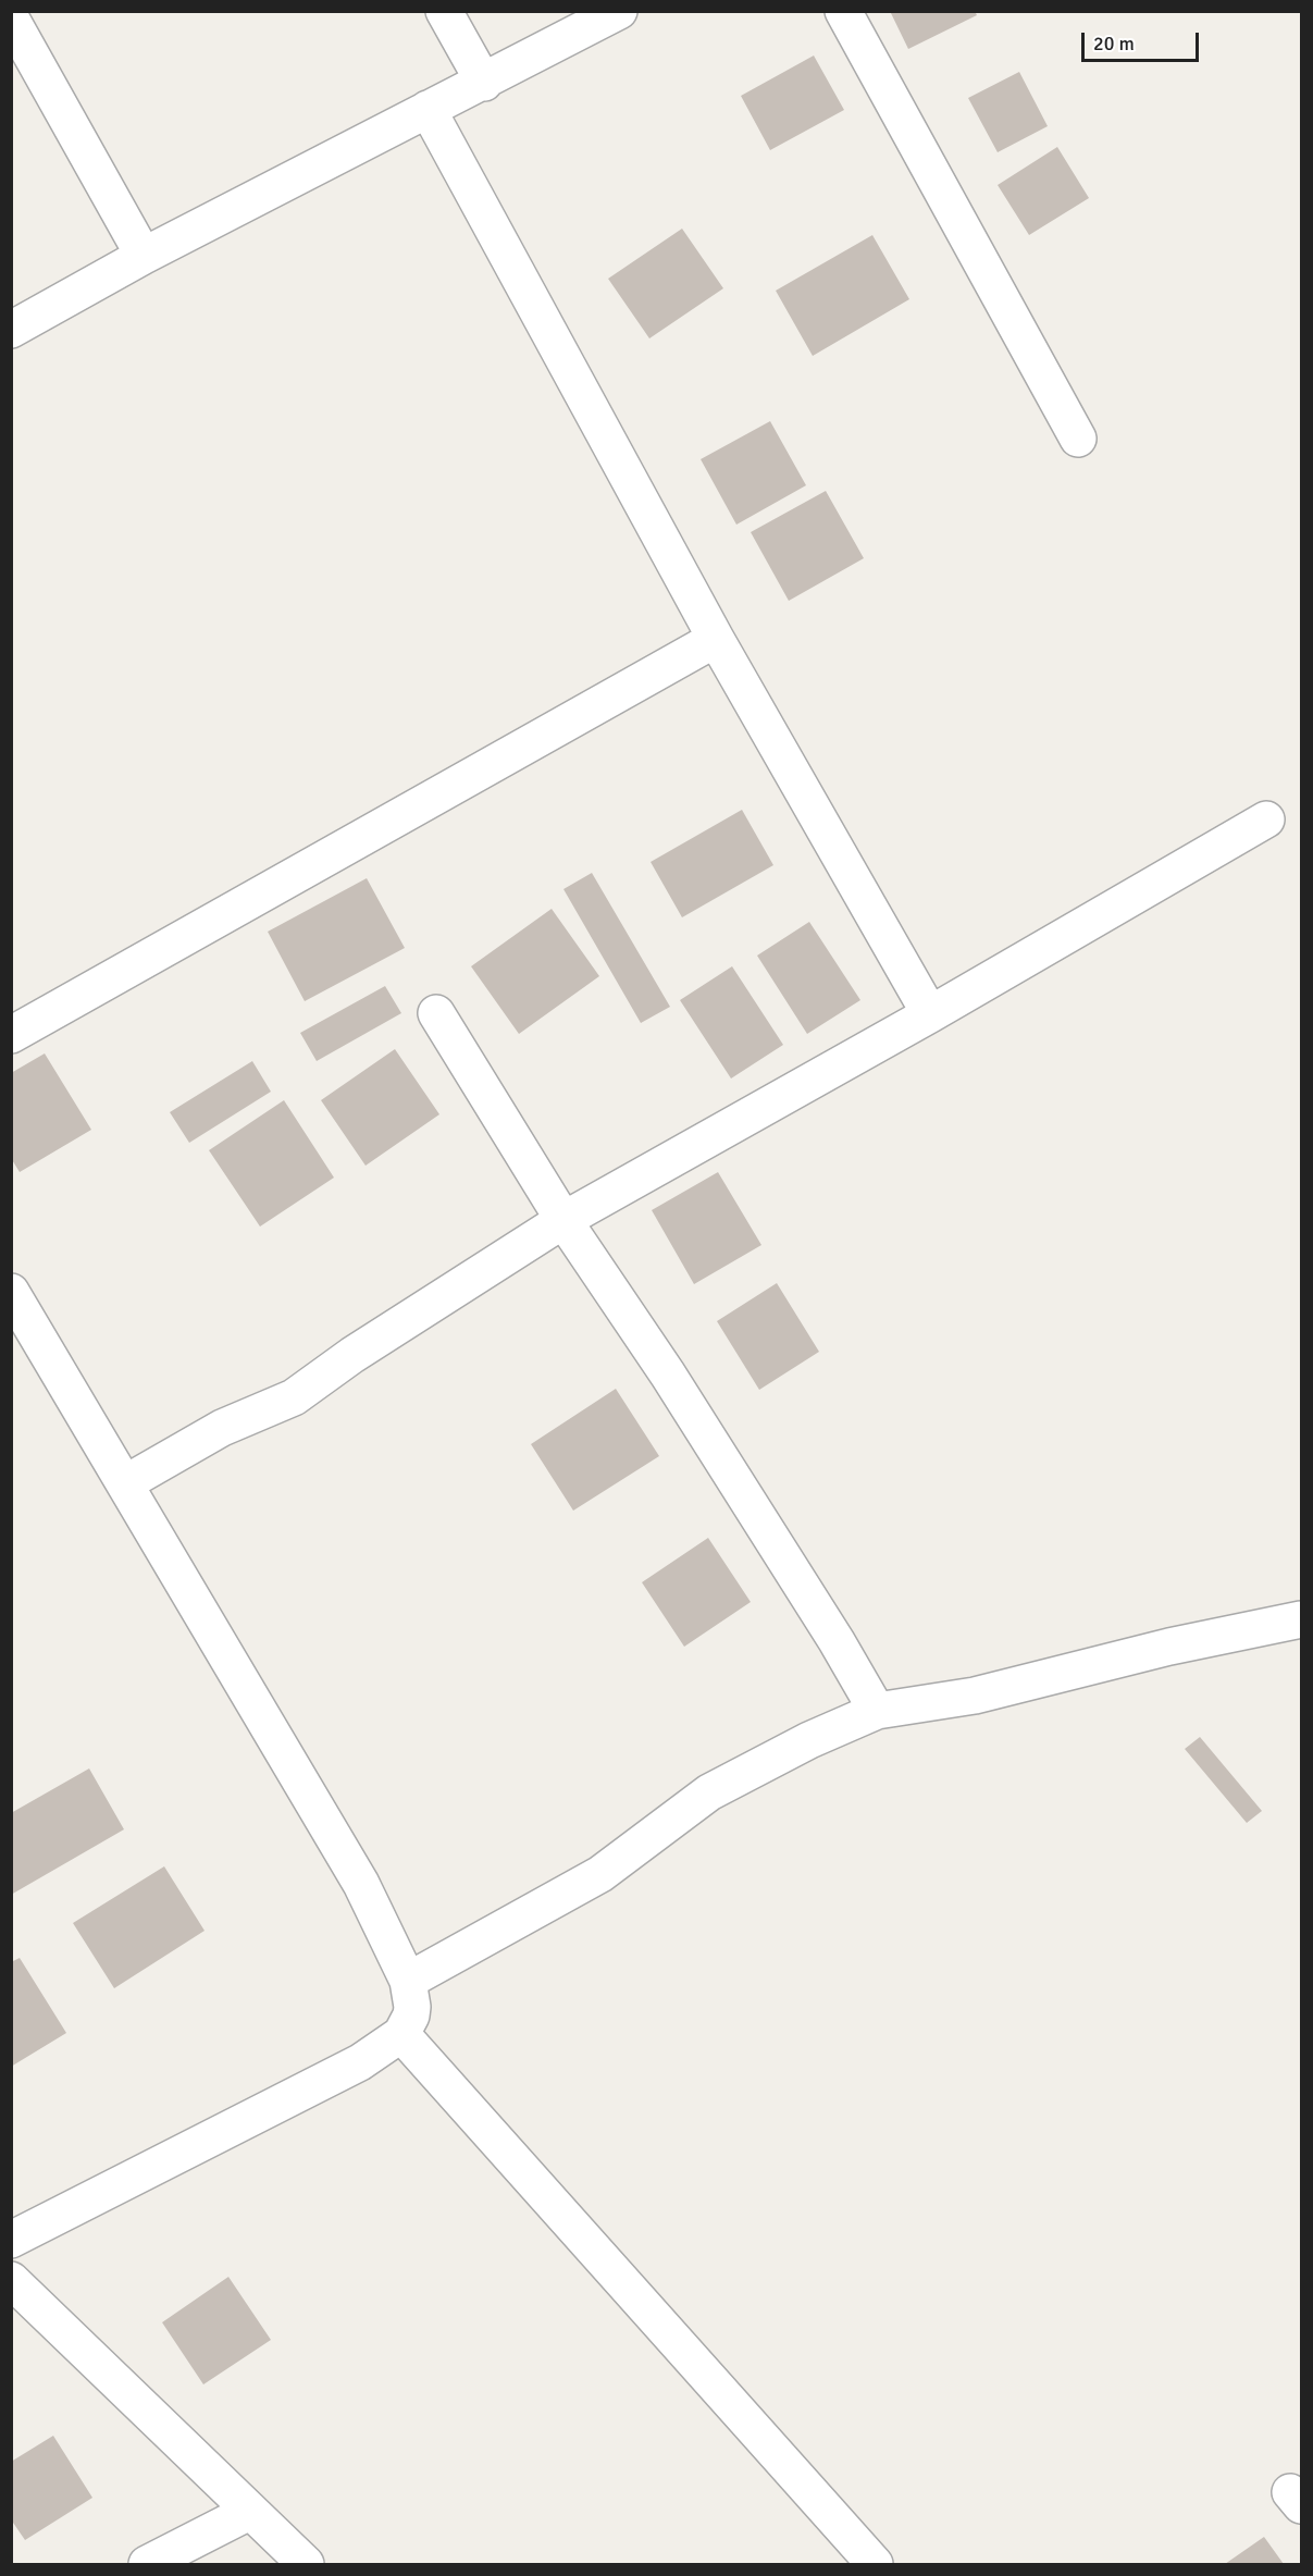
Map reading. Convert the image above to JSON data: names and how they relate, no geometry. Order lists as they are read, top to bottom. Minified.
{"scale_bar":"20 m"}
